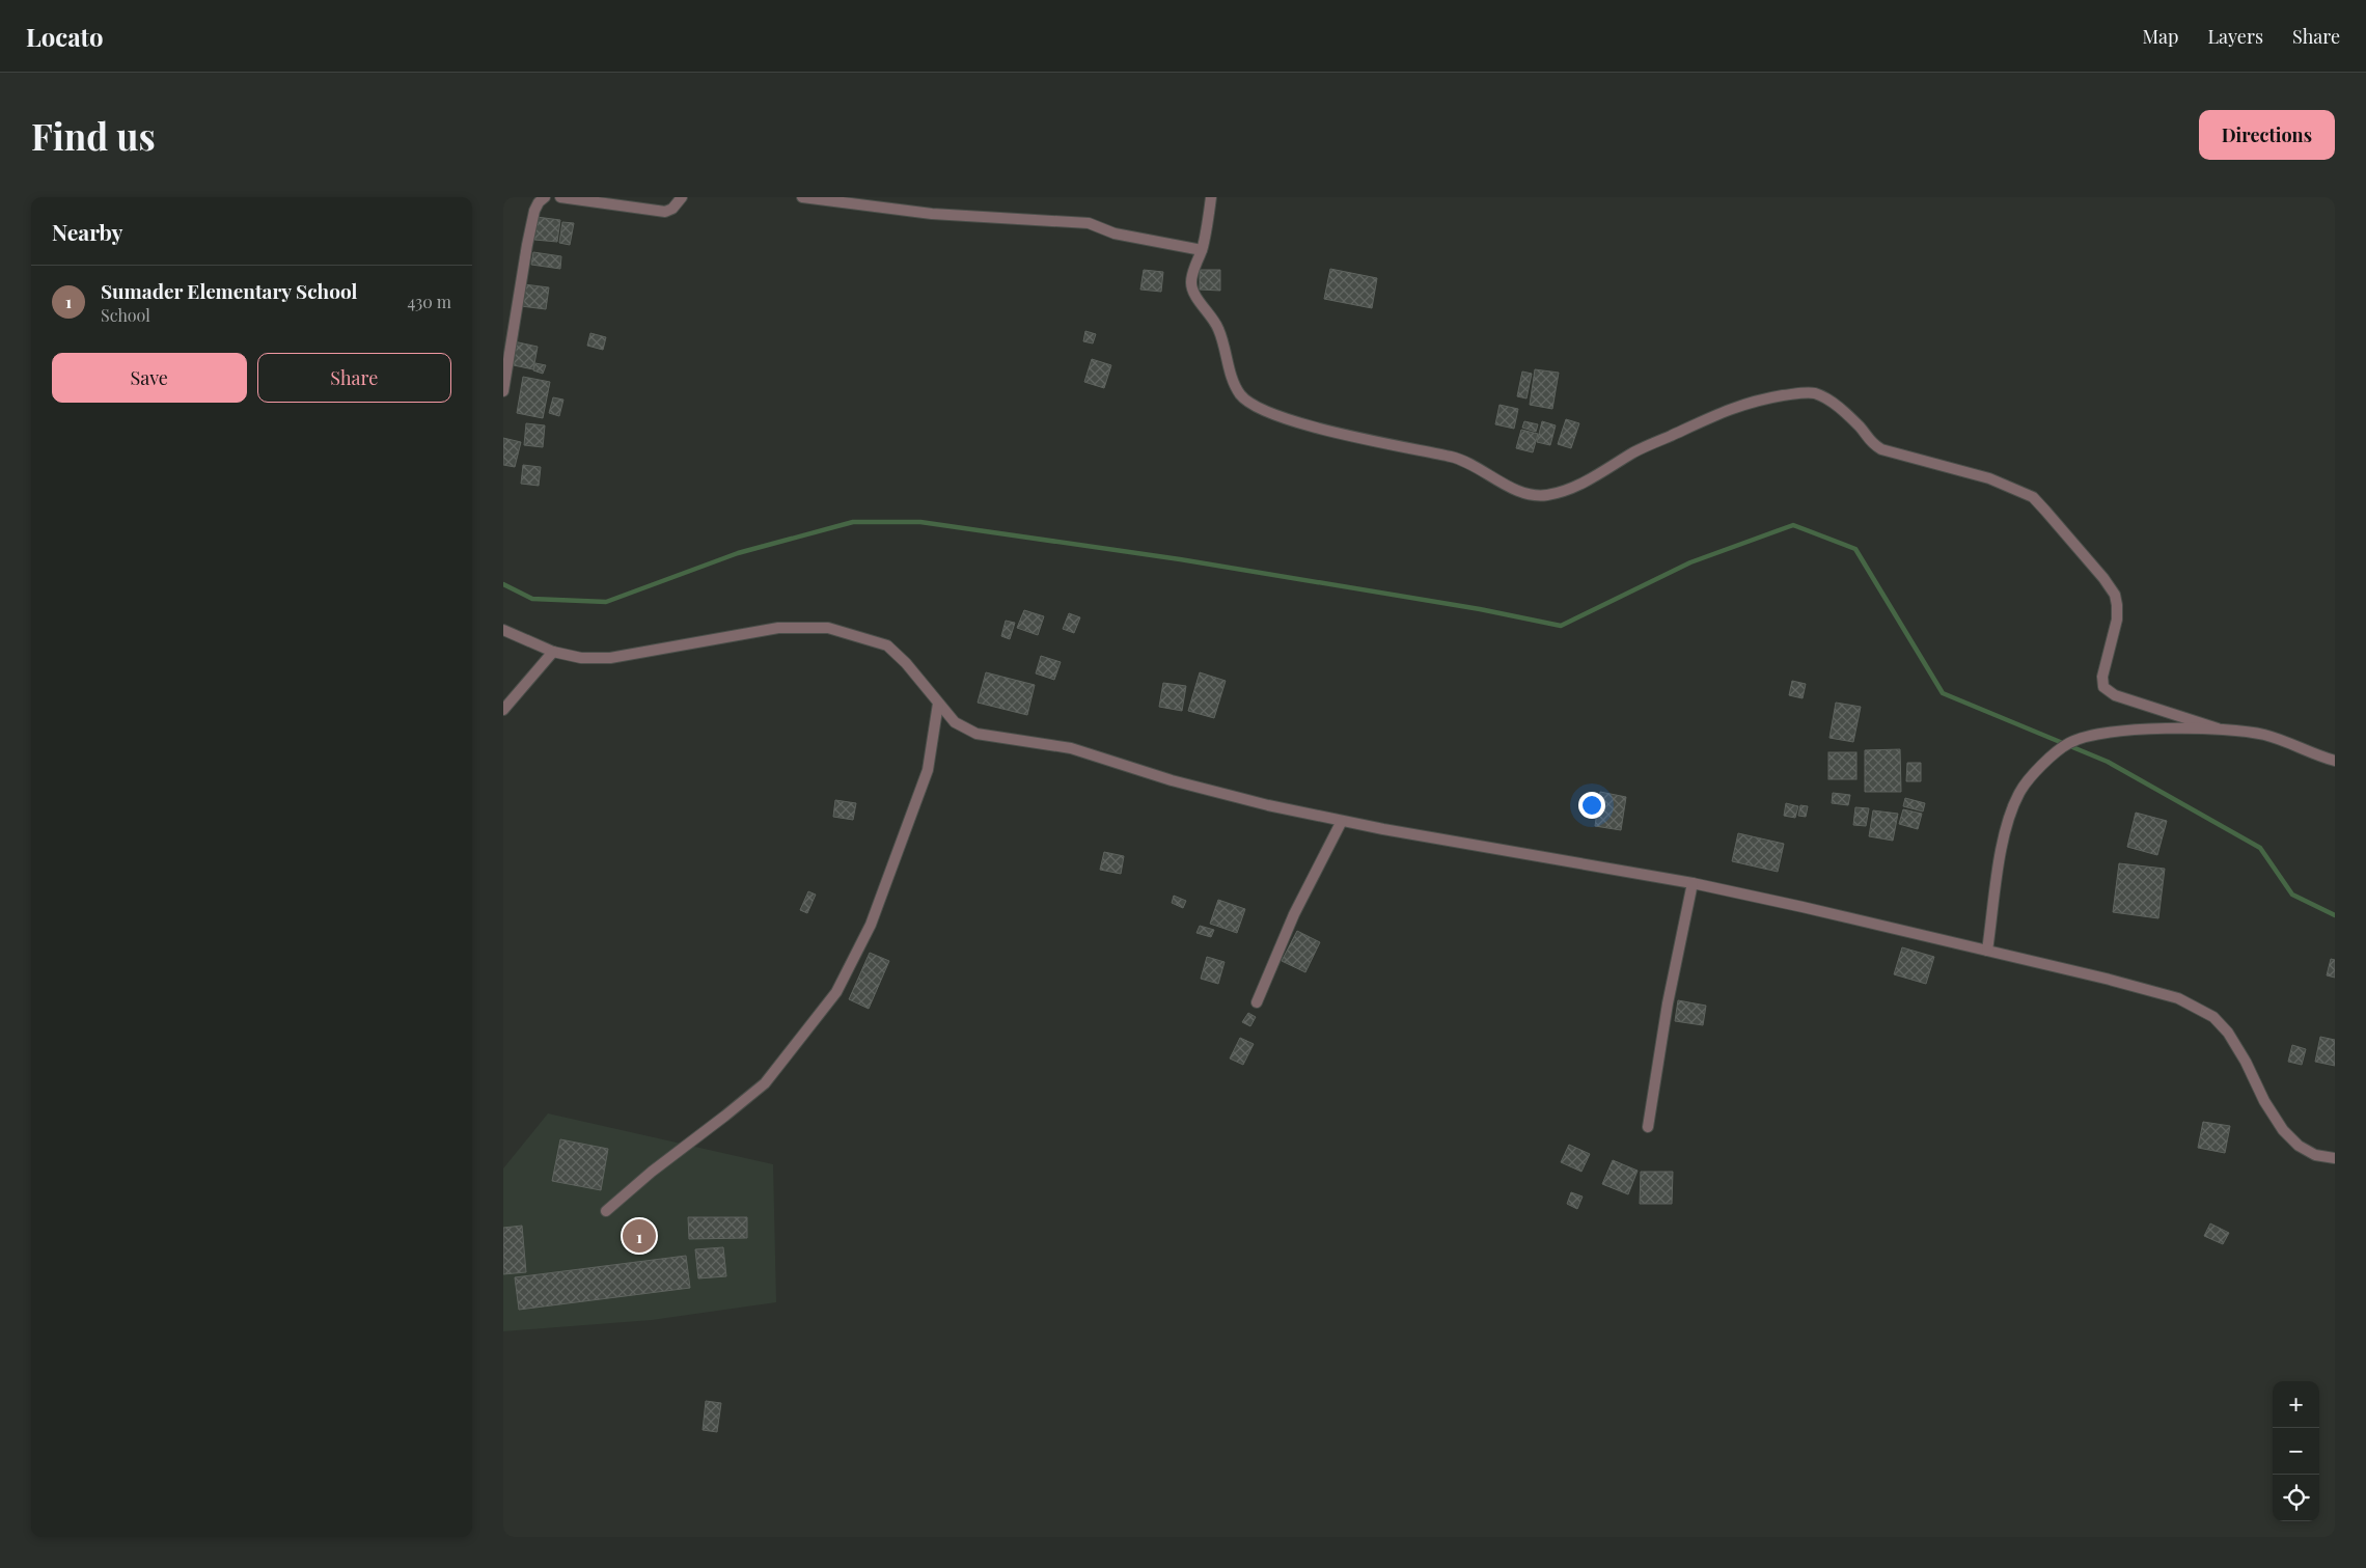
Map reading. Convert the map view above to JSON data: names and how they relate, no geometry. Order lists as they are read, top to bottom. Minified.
{"page":{"header":"Locato","nav":["Map","Layers","Share"],"buttons":["Directions",["Save","Share"]],"title":"Find us","heading":"Nearby","list":[{"mark":"1","name":"Sumader Elementary School","note":"School","value":"430 m"}],"pins":"1","map_buttons":["+","−"]}}
